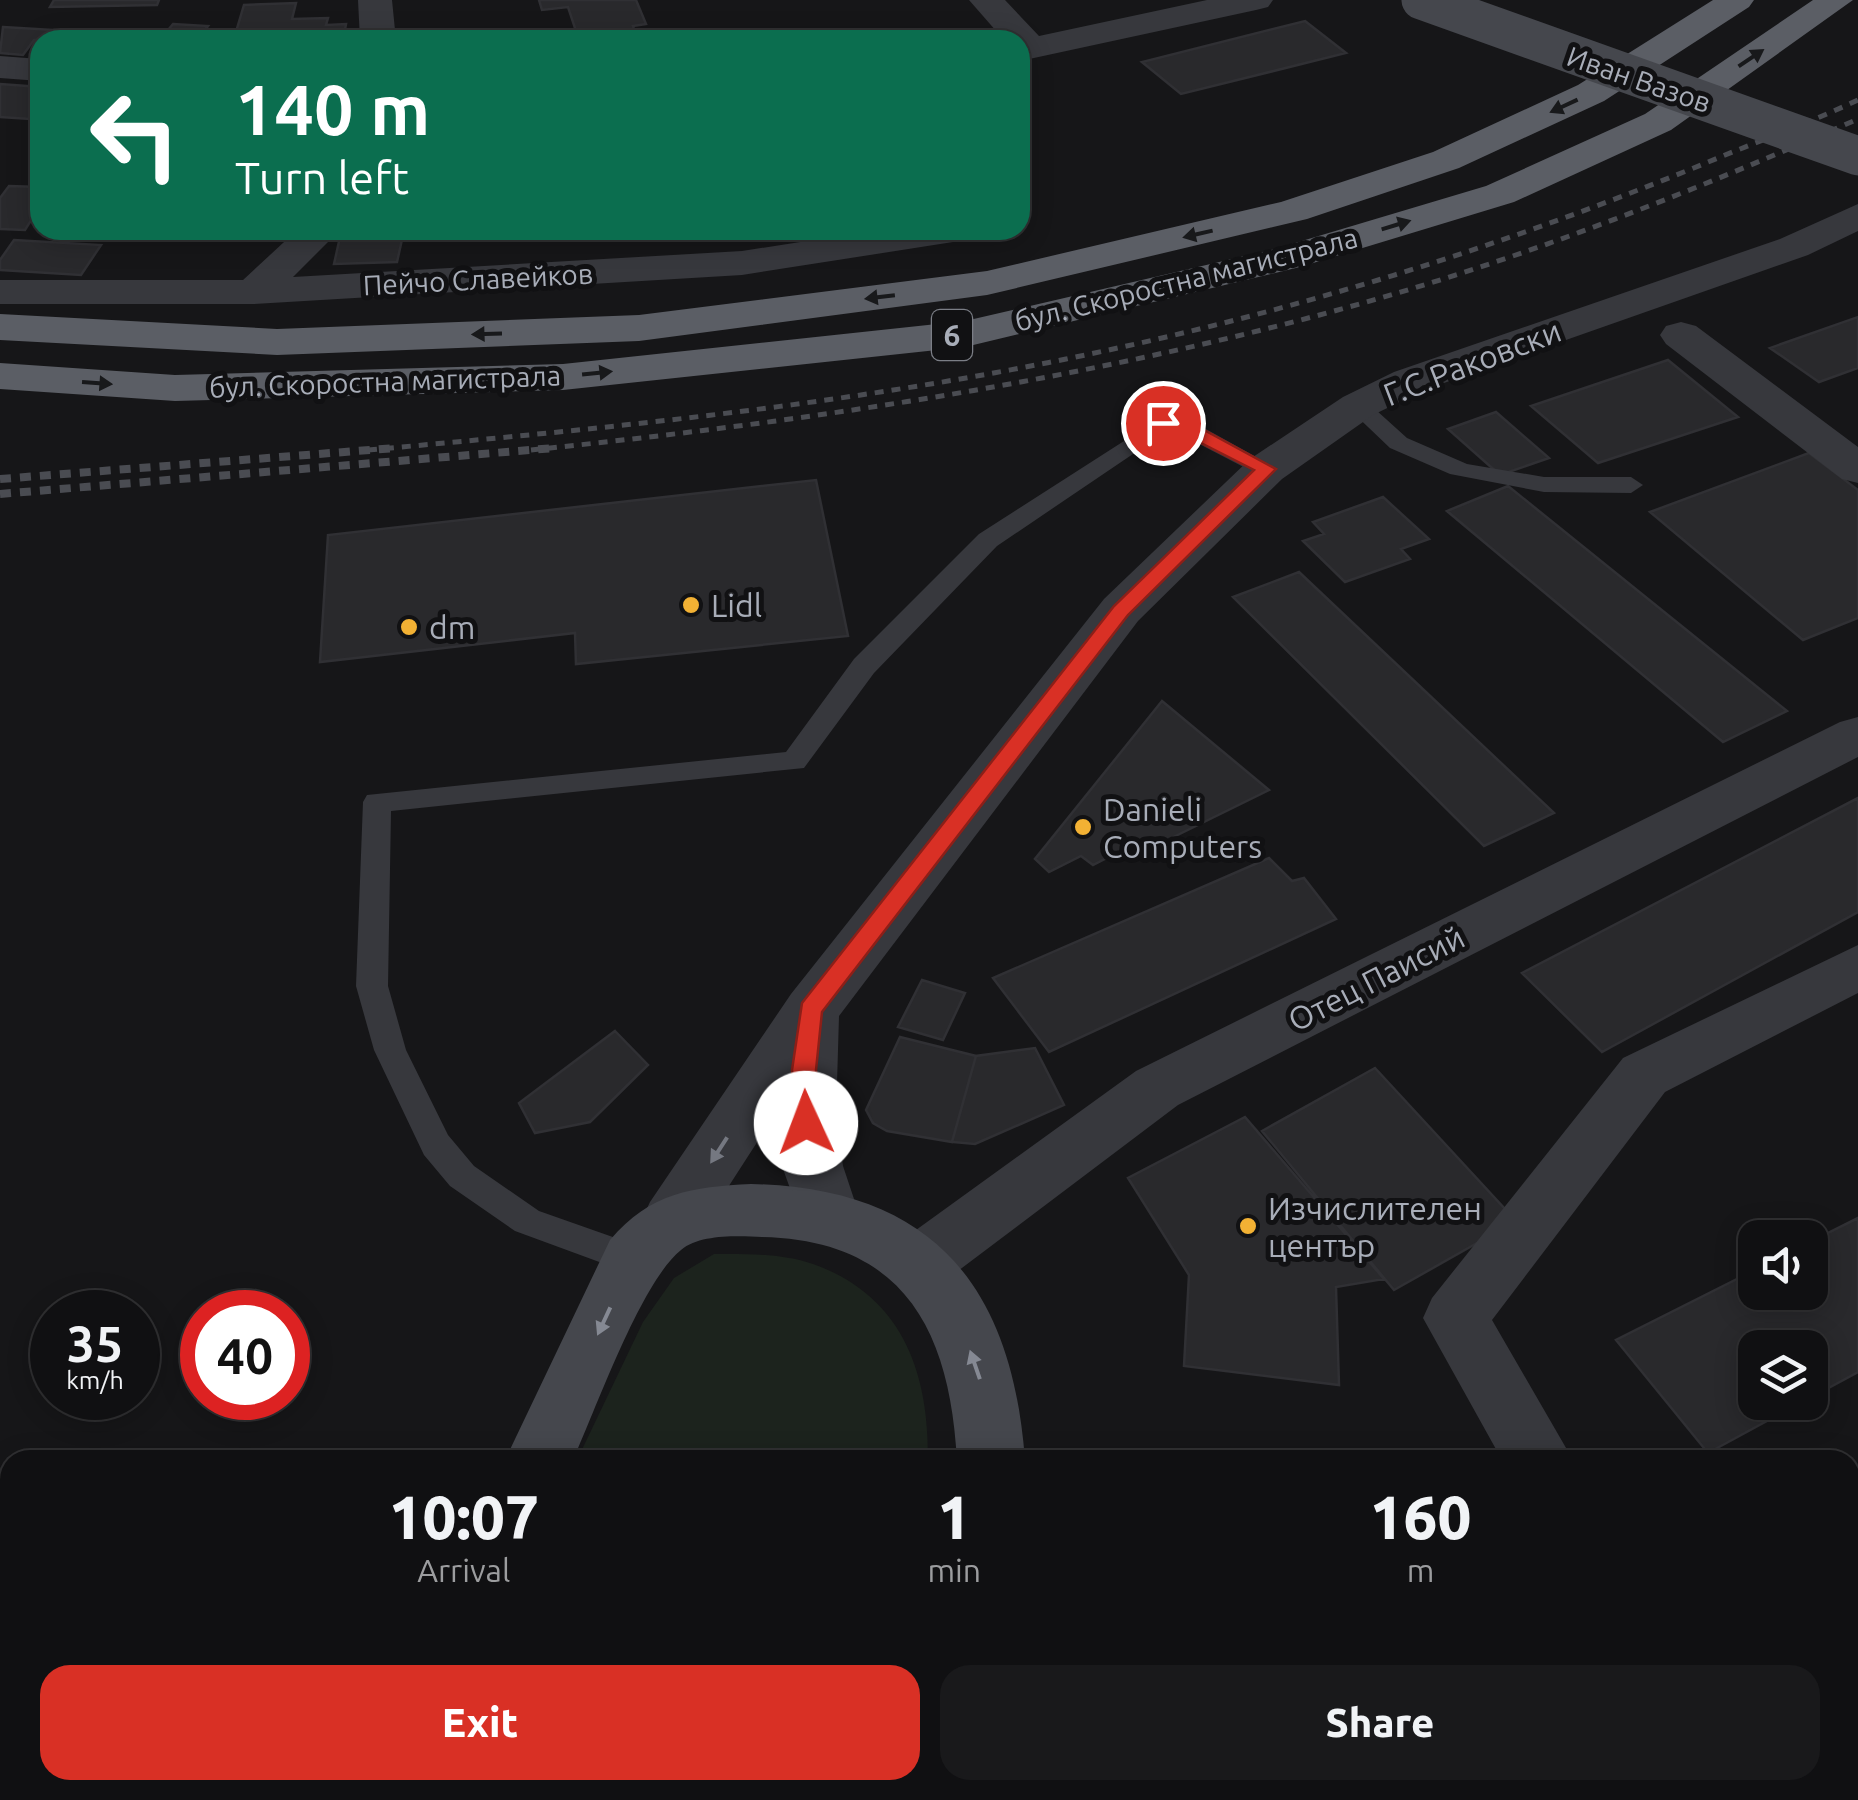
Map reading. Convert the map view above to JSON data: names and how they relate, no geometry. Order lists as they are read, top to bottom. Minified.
{"streets":{"highway":["бул. Скоростна магистрала","6"],"main road":["Иван Вазов"],"street":["Пейчо Славейков","Г.С.Раковски","Отец Паисий"]},"places":["Lidl","dm","Danieli Computers","Изчислителен център"],"page":{"turn":["140 m","Turn left"],"speed":"35 km/h","limit":"40","eta":["10:07","Arrival","1","min","160","m"],"buttons":["Exit","Share"]}}
